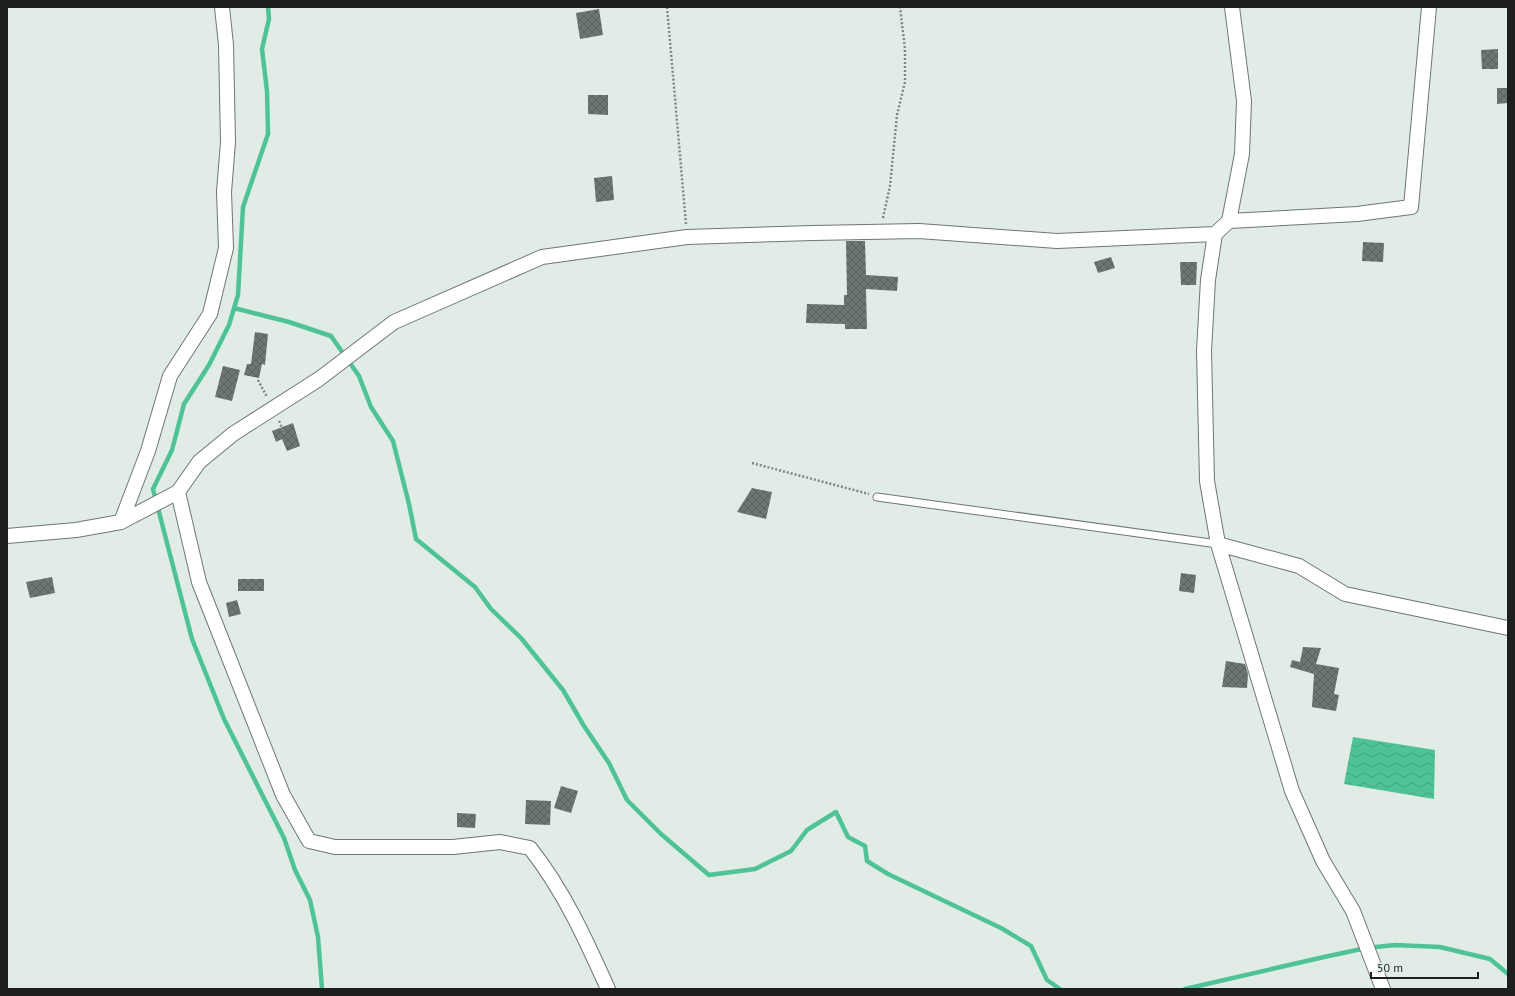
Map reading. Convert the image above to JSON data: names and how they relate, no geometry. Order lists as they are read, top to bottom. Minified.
{"scale_bar":"50 m"}
